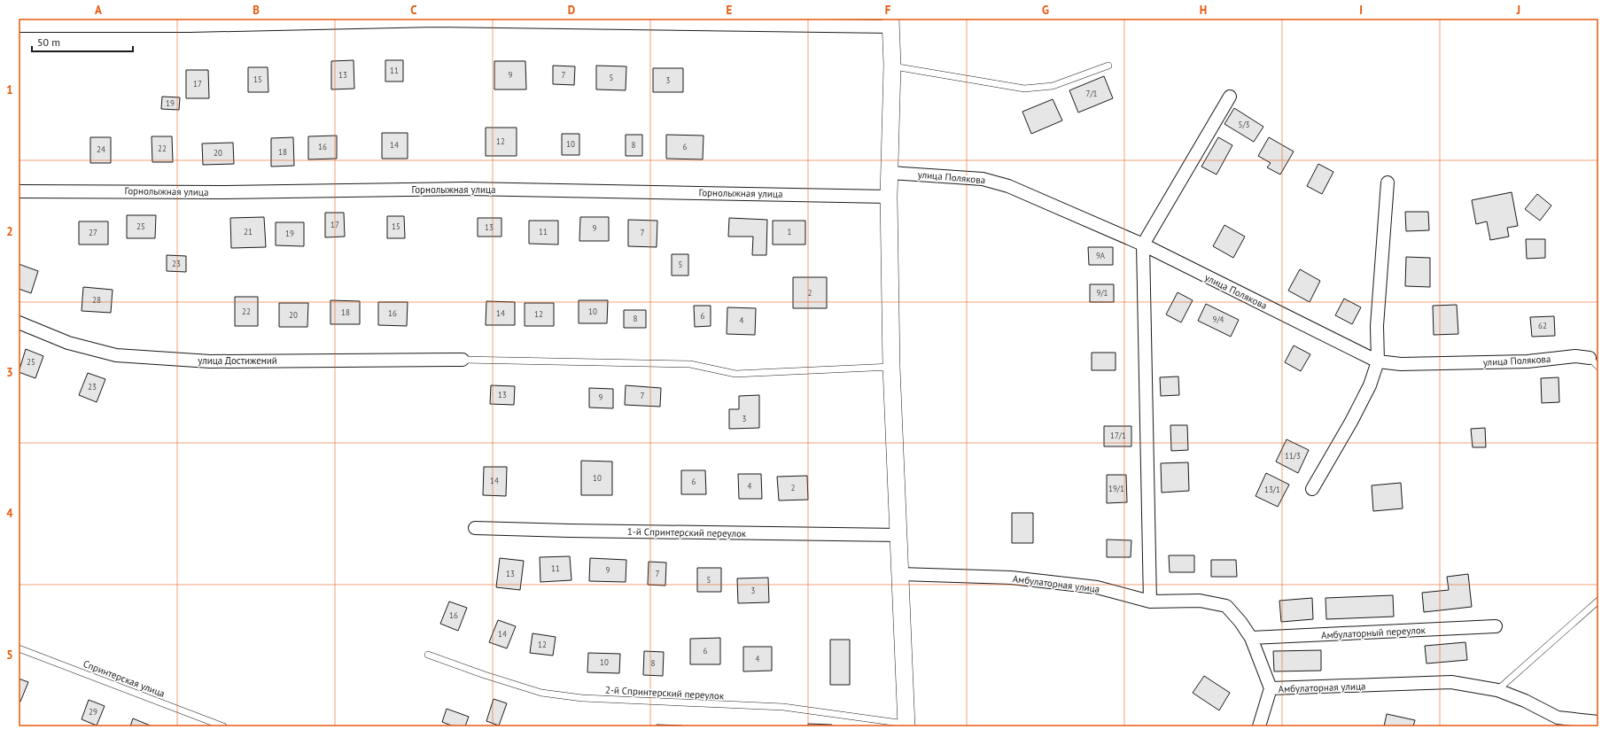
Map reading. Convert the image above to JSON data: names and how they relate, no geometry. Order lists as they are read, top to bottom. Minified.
{"streets":{"street":["улица Полякова","Горнолыжная улица","улица Достижений","1-й Спринтерский переулок","Амбулаторная улица","Амбулаторный переулок"],"lane":["Спринтерская улица","2-й Спринтерский переулок"]},"crossings":[["Амбулаторная улица","Амбулаторный переулок"]],"house_numbers":["11","13","9","7","5","15","3","17","7/1","19","5/3","12","10","14","8","16","6","22","24","18","20","17","25","15","13","9","21","11","1","27","7","19","9А","23","5","2","9/1","28","22","10","18","16","14","12","20","6","8","9/4","4","62","25","23","13","7","9","3","17/1","11/3","10","14","6","4","2","19/1","13/1","11","9","13","7","5","3","16","14","12","6","4","10","8","29"],"scale_bar":"50 m","grid":{"columns":["A","B","C","D","E","F","G","H","I","J"],"rows":["1","2","3","4","5"]}}
